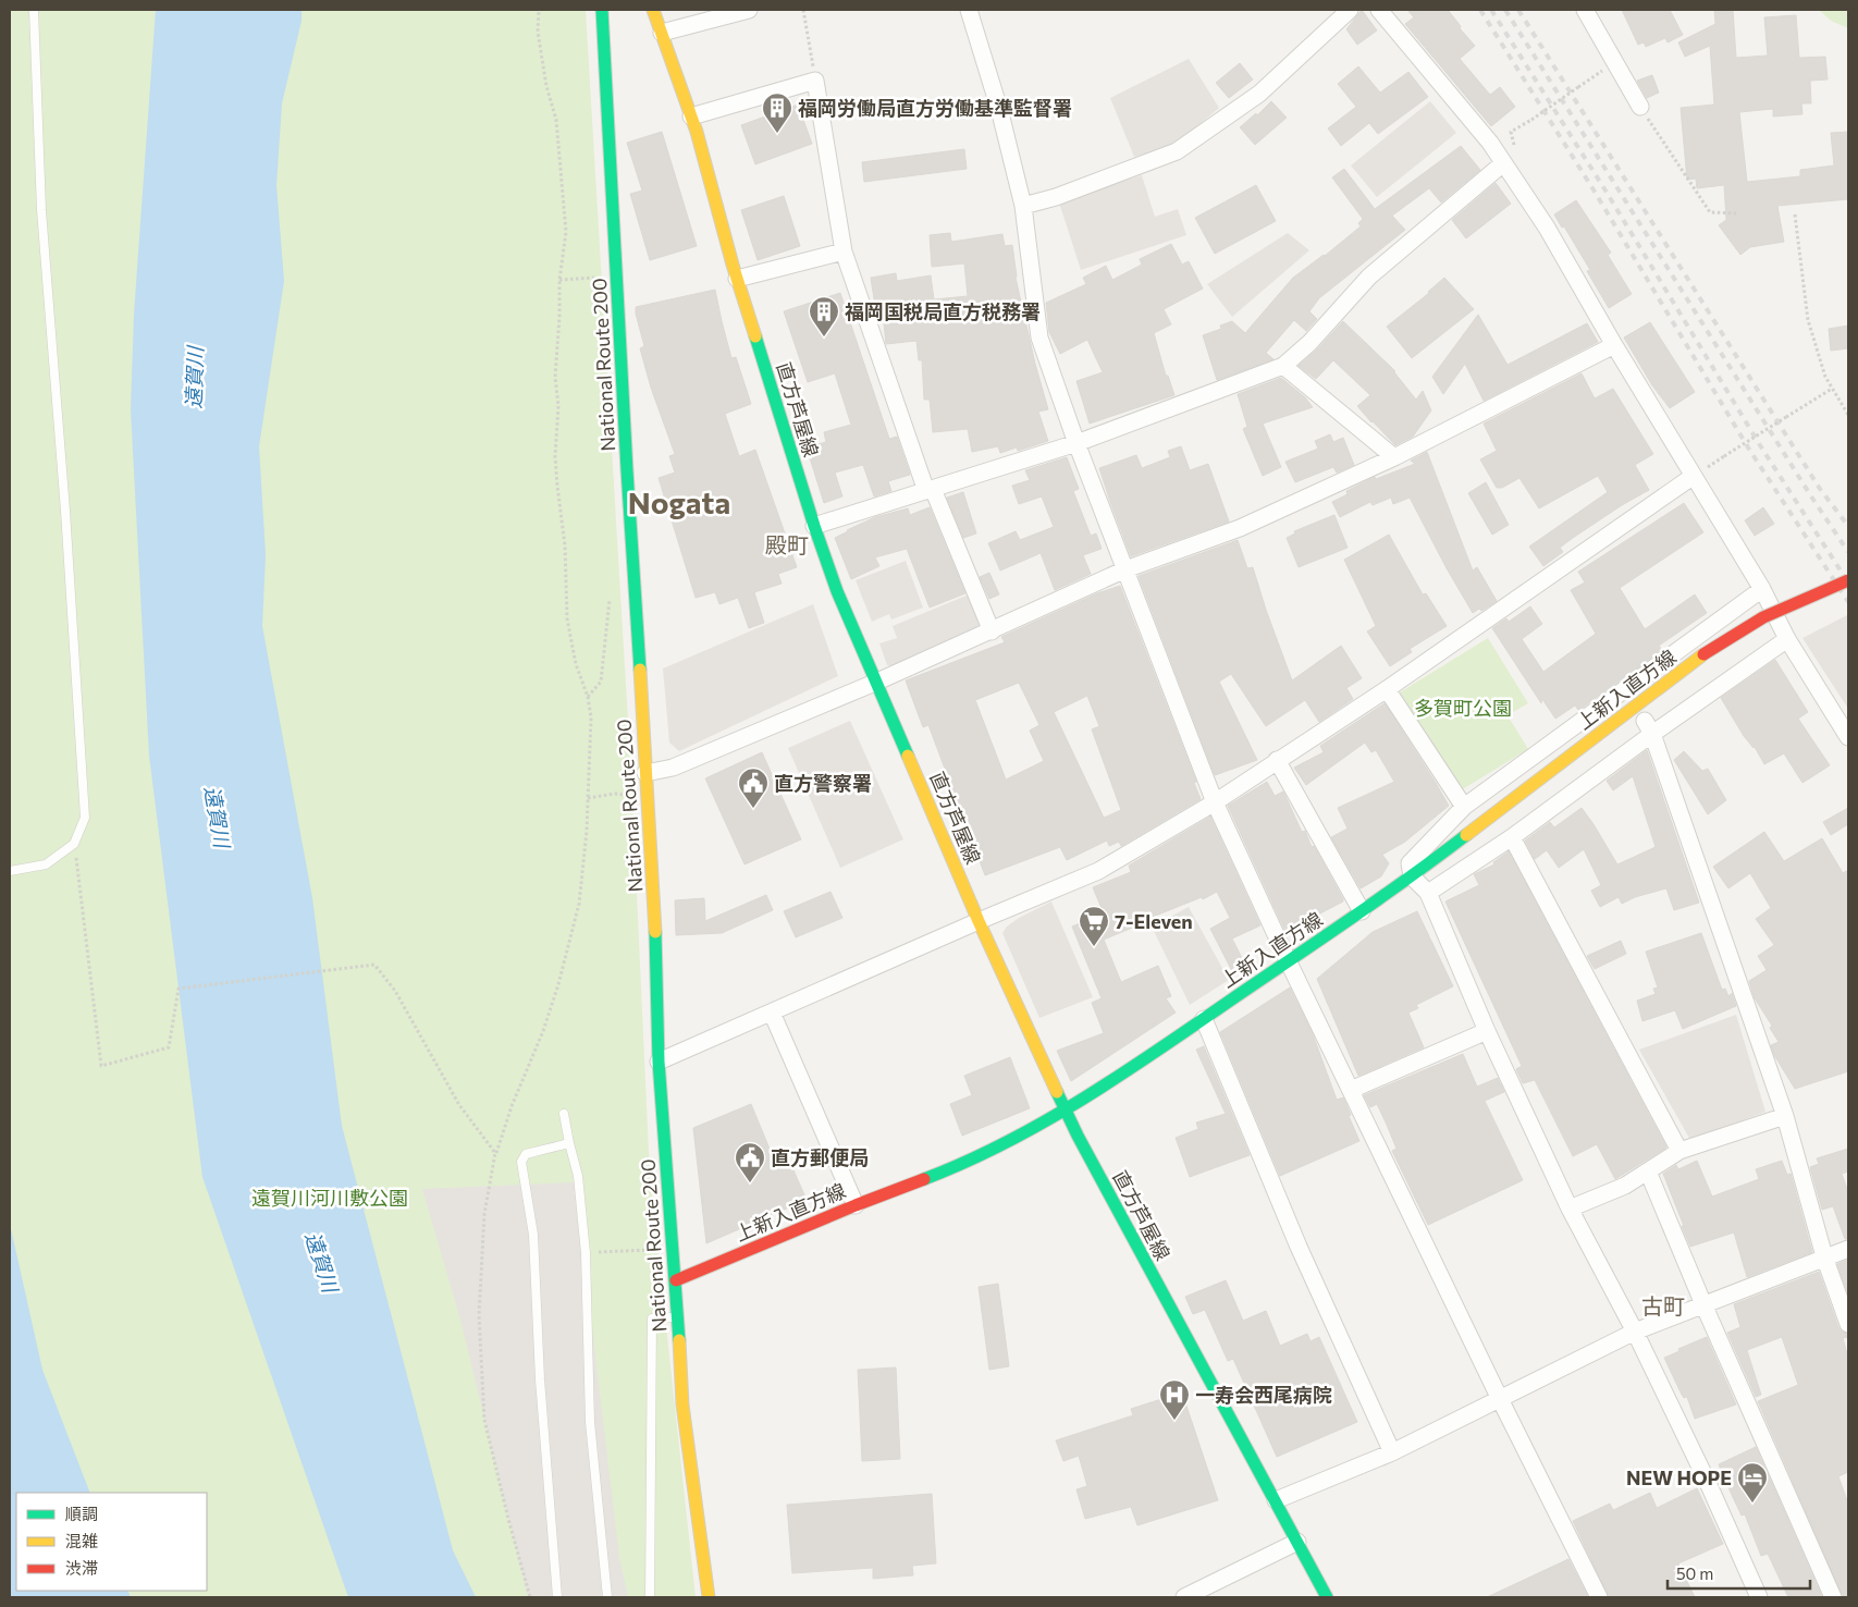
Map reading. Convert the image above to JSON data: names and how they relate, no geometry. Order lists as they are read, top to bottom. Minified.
{"streets":{"main road":["National Route 200","直方芦屋線","上新入直方線"]},"crossings":[["National Route 200","上新入直方線"],["直方芦屋線","上新入直方線"]],"districts":["Nogata","殿町","古町"],"water":["遠賀川"],"parks":["多賀町公園","遠賀川河川敷公園"],"places":{"building":["福岡労働局直方労働基準監督署","福岡国税局直方税務署"],"public building":["直方警察署","直方郵便局"],"supermarket":["7-Eleven"],"hospital":["一寿会西尾病院"],"hotel":["NEW HOPE"]},"legend":["順調","混雑","渋滞"],"scale_bar":"50 m"}
